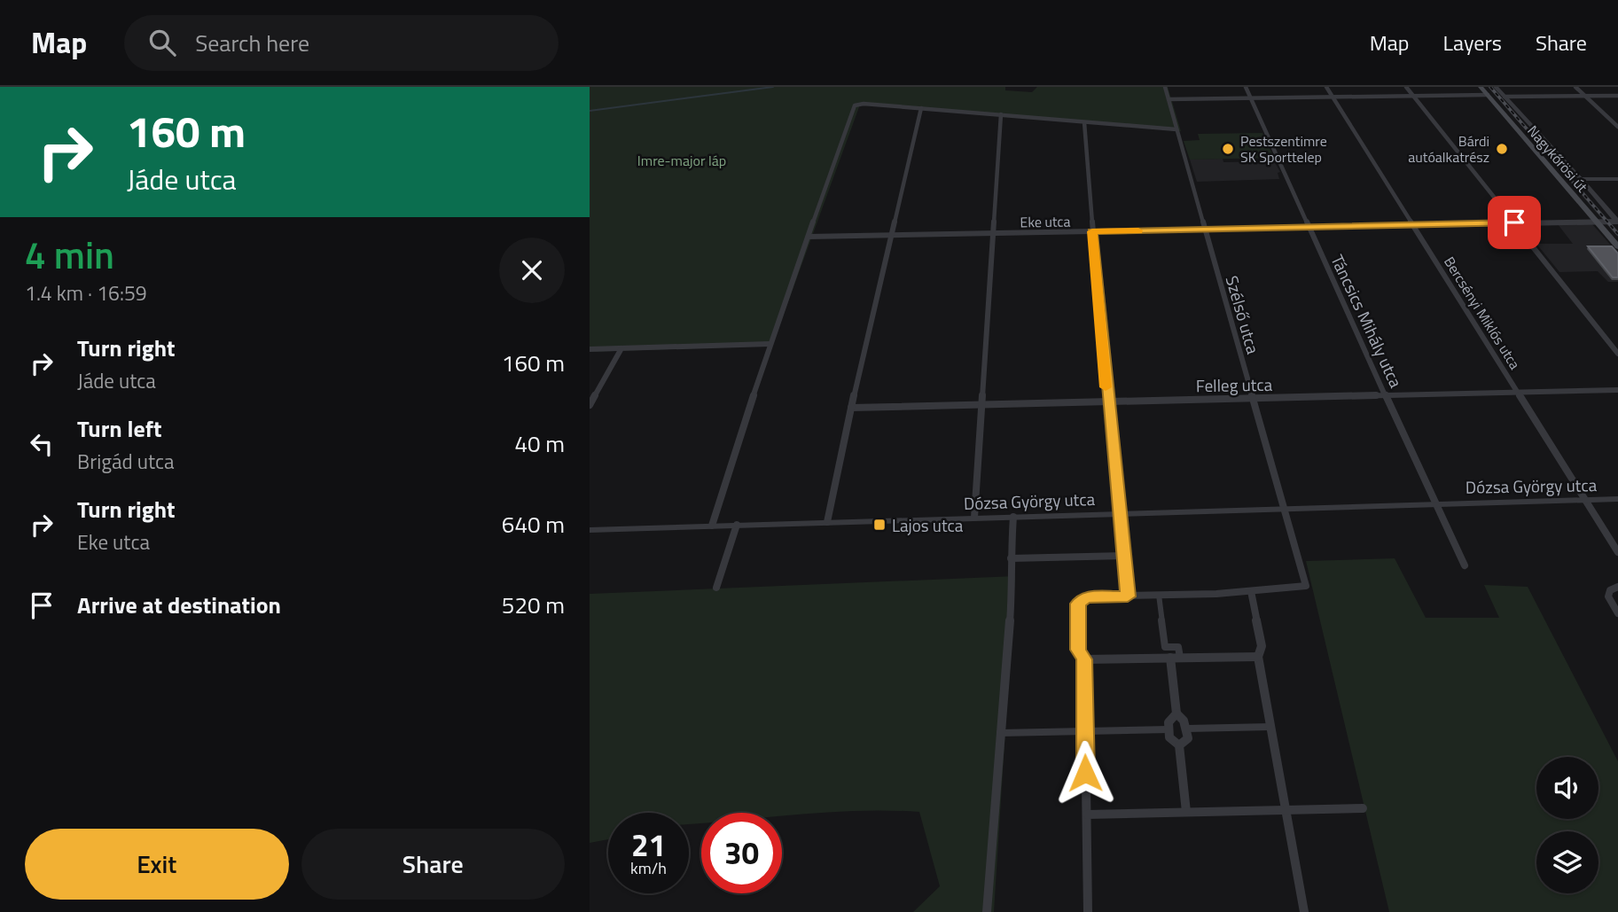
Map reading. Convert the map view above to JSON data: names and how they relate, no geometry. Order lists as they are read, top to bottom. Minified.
{"streets":{"main road":["Nagykőrösi út"],"street":["Eke utca","Bercsényi Miklós utca","Szélső utca","Táncsics Mihály utca","Felleg utca","Dózsa György utca"]},"crossings":[["Nagykőrösi út","Eke utca"],["Eke utca","Bercsényi Miklós utca"],["Eke utca","Szélső utca"],["Eke utca","Táncsics Mihály utca"],["Bercsényi Miklós utca","Felleg utca"],["Bercsényi Miklós utca","Dózsa György utca"],["Szélső utca","Felleg utca"],["Szélső utca","Dózsa György utca"],["Táncsics Mihály utca","Felleg utca"],["Táncsics Mihály utca","Dózsa György utca"]],"parks":["Imre-major láp"],"places":{"other":["Pestszentimre SK Sporttelep","Bárdi autóalkatrész"],"transit":["Lajos utca"]},"page":{"header":"Map","search":"Search here","nav":["Map","Layers","Share"],"turn":["160 m","Jáde utca"],"heading":["4 min","1.4 km · 16:59"],"list":[{"name":"Turn right","note":"Jáde utca","value":"160 m"},{"name":"Turn left","note":"Brigád utca","value":"40 m"},{"name":"Turn right","note":"Eke utca","value":"640 m"},{"name":"Arrive at destination","value":"520 m"}],"speed":"21 km/h","limit":"30","buttons":["Exit","Share"]}}
